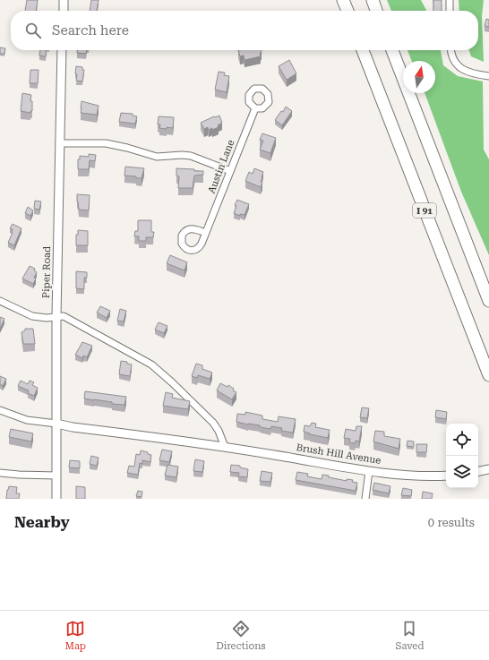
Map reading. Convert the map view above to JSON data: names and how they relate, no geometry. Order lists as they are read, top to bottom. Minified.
{"streets":{"highway":["I 91"],"street":["Austin Lane","Piper Road","Brush Hill Avenue"]},"crossings":[["Piper Road","Brush Hill Avenue"]],"north":"top","page":{"search":"Search here","heading":["Nearby","0 results"],"nav":["Map","Directions","Saved"]}}
